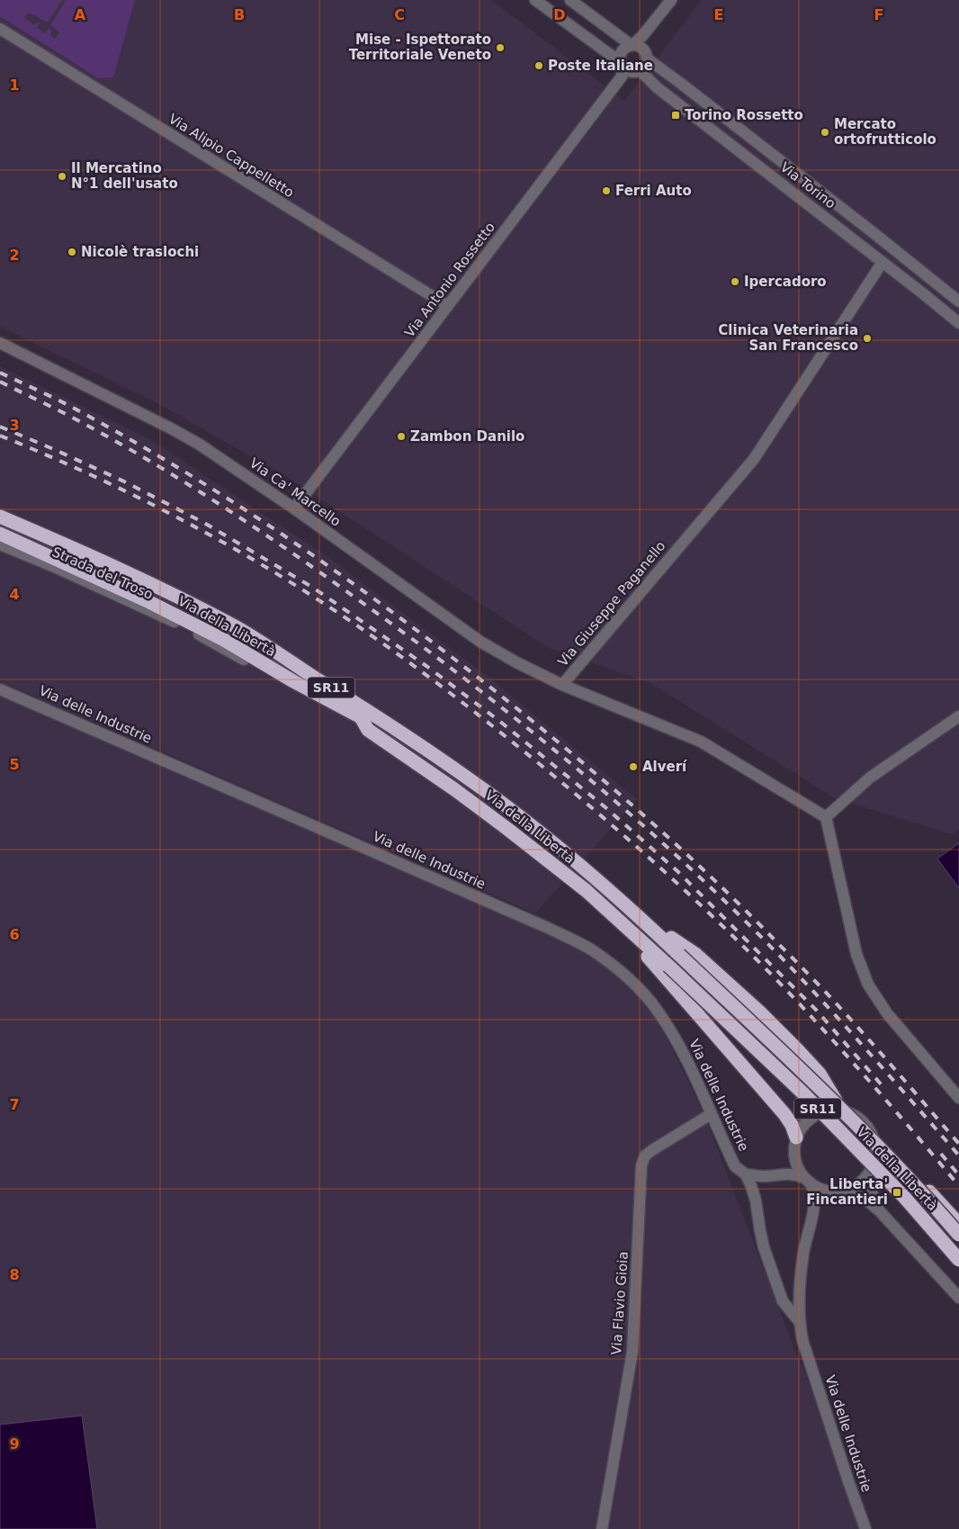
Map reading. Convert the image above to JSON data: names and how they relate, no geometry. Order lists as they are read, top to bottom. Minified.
{"streets":{"highway":["Via della Libertà","SR11"],"street":["Via Alipio Cappelletto","Via Torino","Via Antonio Rossetto","Via Ca' Marcello","Strada del Troso","Via Giuseppe Paganello","Via delle Industrie","Via Flavio Gioia"]},"crossings":[["Via Alipio Cappelletto","Via Antonio Rossetto"],["Via Torino","Via Antonio Rossetto"],["Via Torino","Via Giuseppe Paganello"],["Via Antonio Rossetto","Via Ca' Marcello"],["Via Ca' Marcello","Via Giuseppe Paganello"],["Strada del Troso","Via della Libertà"],["Via della Libertà","Via delle Industrie"],["Via delle Industrie","Via Flavio Gioia"]],"places":{"other":["Mise - Ispettorato Territoriale Veneto","Poste Italiane","Mercato ortofrutticolo","Il Mercatino N°1 dell'usato","Ferri Auto","Nicolè traslochi","Ipercadoro","Clinica Veterinaria San Francesco","Zambon Danilo","Alverí"],"transit":["Torino Rossetto","Liberta' Fincantieri"]},"grid":{"columns":["A","B","C","D","E","F"],"rows":["1","2","3","4","5","6","7","8","9"]}}
